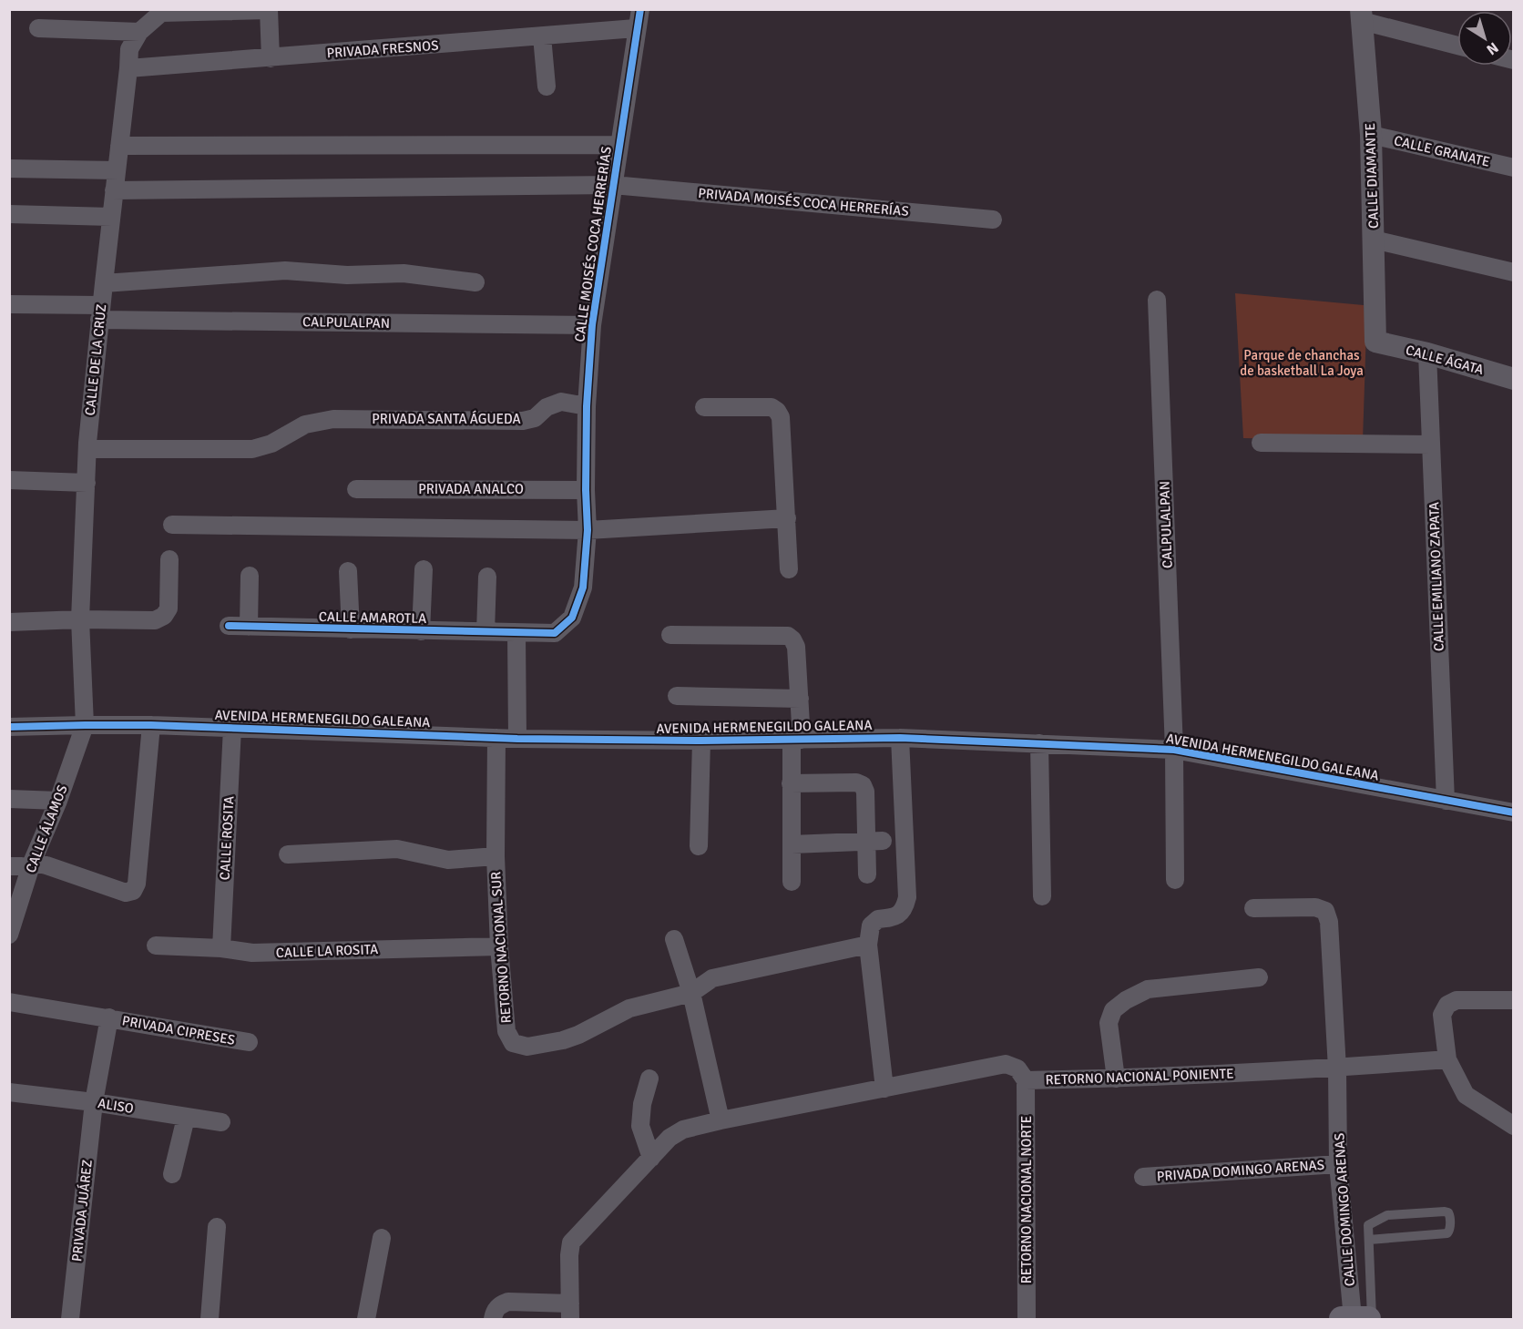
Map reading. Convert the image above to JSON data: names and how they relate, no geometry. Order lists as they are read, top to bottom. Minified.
{"streets":{"street":["PRIVADA FRESNOS","CALLE GRANATE","CALLE DIAMANTE","PRIVADA MOISÉS COCA HERRERÍAS","CALLE MOISÉS COCA HERRERÍAS","CALPULALPAN","CALLE DE LA CRUZ","CALLE ÁGATA","PRIVADA SANTA ÁGUEDA","PRIVADA ANALCO","CALLE EMILIANO ZAPATA","CALLE AMAROTLA","AVENIDA HERMENEGILDO GALEANA","CALLE ÁLAMOS","CALLE ROSITA","RETORNO NACIONAL SUR","CALLE LA ROSITA","PRIVADA CIPRESES","RETORNO NACIONAL PONIENTE","ALISO","PRIVADA DOMINGO ARENAS","RETORNO NACIONAL NORTE","CALLE DOMINGO ARENAS","PRIVADA JUÁREZ"]},"crossings":[["PRIVADA FRESNOS","CALLE MOISÉS COCA HERRERÍAS"],["PRIVADA FRESNOS","CALLE DE LA CRUZ"],["CALLE GRANATE","CALLE DIAMANTE"],["CALLE DIAMANTE","CALLE ÁGATA"],["PRIVADA MOISÉS COCA HERRERÍAS","CALLE MOISÉS COCA HERRERÍAS"],["PRIVADA MOISÉS COCA HERRERÍAS","CALLE DE LA CRUZ"],["CALLE MOISÉS COCA HERRERÍAS","CALPULALPAN"],["CALLE MOISÉS COCA HERRERÍAS","PRIVADA SANTA ÁGUEDA"],["CALLE MOISÉS COCA HERRERÍAS","PRIVADA ANALCO"],["CALLE MOISÉS COCA HERRERÍAS","CALLE AMAROTLA"],["CALPULALPAN","CALLE DE LA CRUZ"],["CALPULALPAN","AVENIDA HERMENEGILDO GALEANA"],["CALLE DE LA CRUZ","PRIVADA SANTA ÁGUEDA"],["CALLE DE LA CRUZ","AVENIDA HERMENEGILDO GALEANA"],["CALLE DE LA CRUZ","CALLE ÁLAMOS"],["CALLE ÁGATA","CALLE EMILIANO ZAPATA"],["CALLE EMILIANO ZAPATA","AVENIDA HERMENEGILDO GALEANA"],["AVENIDA HERMENEGILDO GALEANA","CALLE ÁLAMOS"],["AVENIDA HERMENEGILDO GALEANA","CALLE ROSITA"],["AVENIDA HERMENEGILDO GALEANA","RETORNO NACIONAL SUR"],["CALLE ROSITA","CALLE LA ROSITA"],["RETORNO NACIONAL SUR","CALLE LA ROSITA"],["PRIVADA CIPRESES","PRIVADA JUÁREZ"],["RETORNO NACIONAL PONIENTE","RETORNO NACIONAL NORTE"],["RETORNO NACIONAL PONIENTE","CALLE DOMINGO ARENAS"],["ALISO","PRIVADA JUÁREZ"],["PRIVADA DOMINGO ARENAS","CALLE DOMINGO ARENAS"]],"parks":["Parque de chanchas de basketball La Joya"],"north":"bottom right"}
